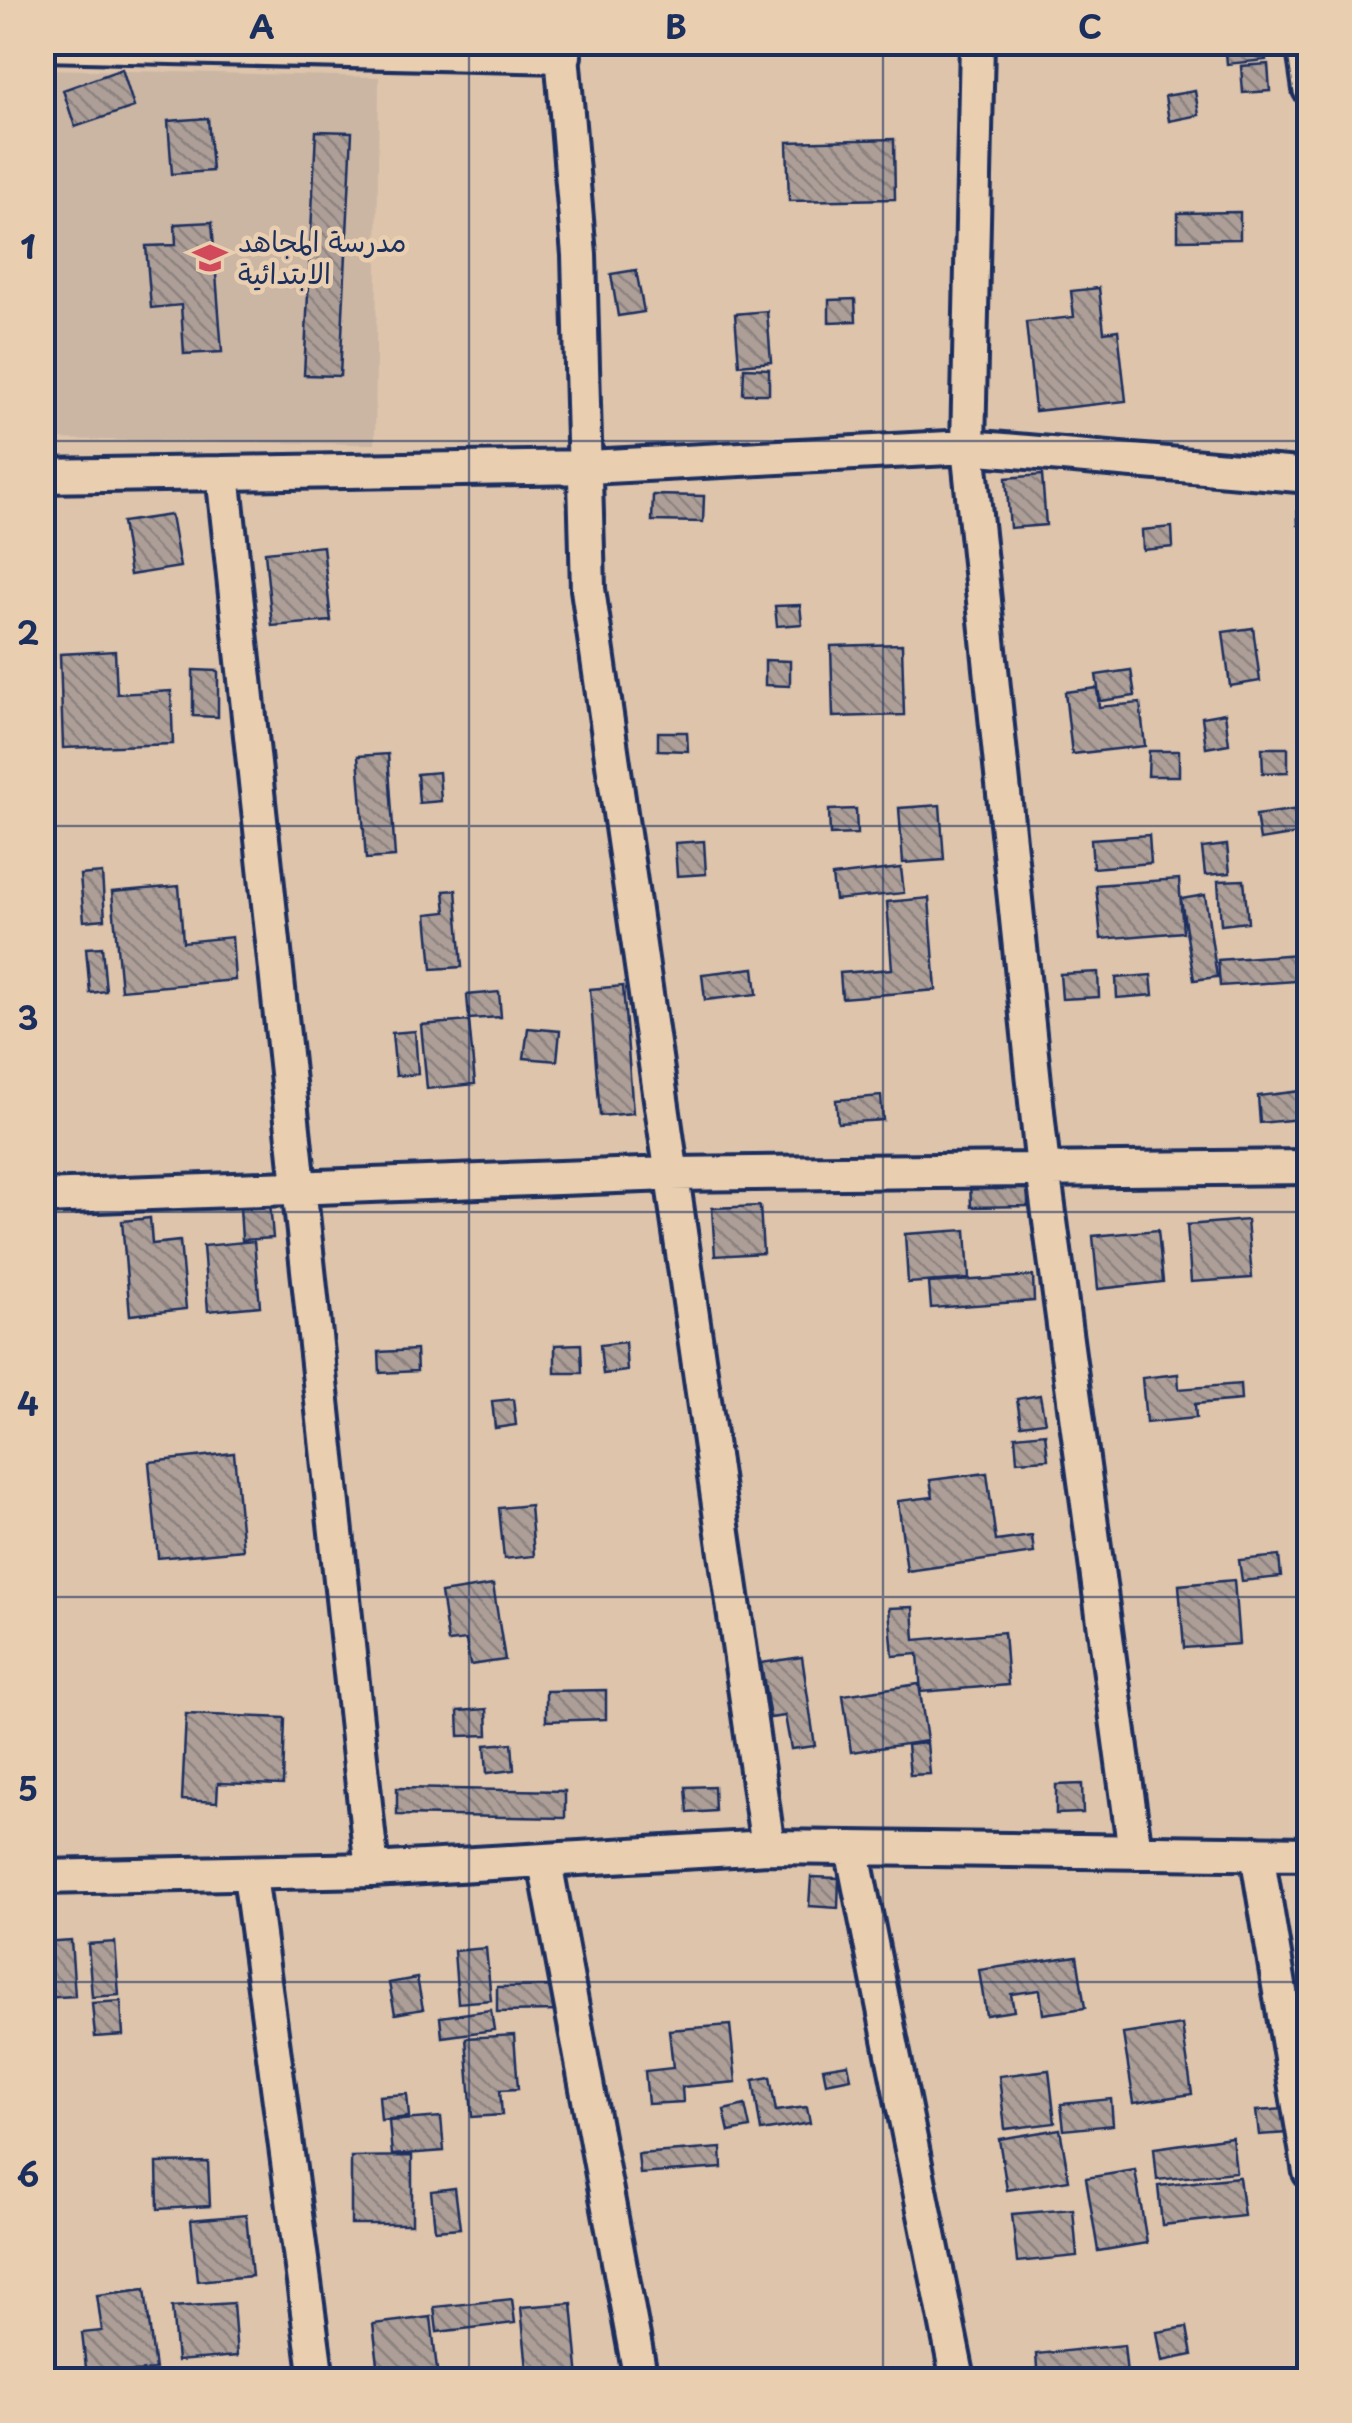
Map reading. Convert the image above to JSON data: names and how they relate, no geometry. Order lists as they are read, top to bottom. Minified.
{"places":{"school or university":["مدرسة المجاهد الابتدائية"]},"grid":{"columns":["A","B","C"],"rows":["1","2","3","4","5","6"]}}
